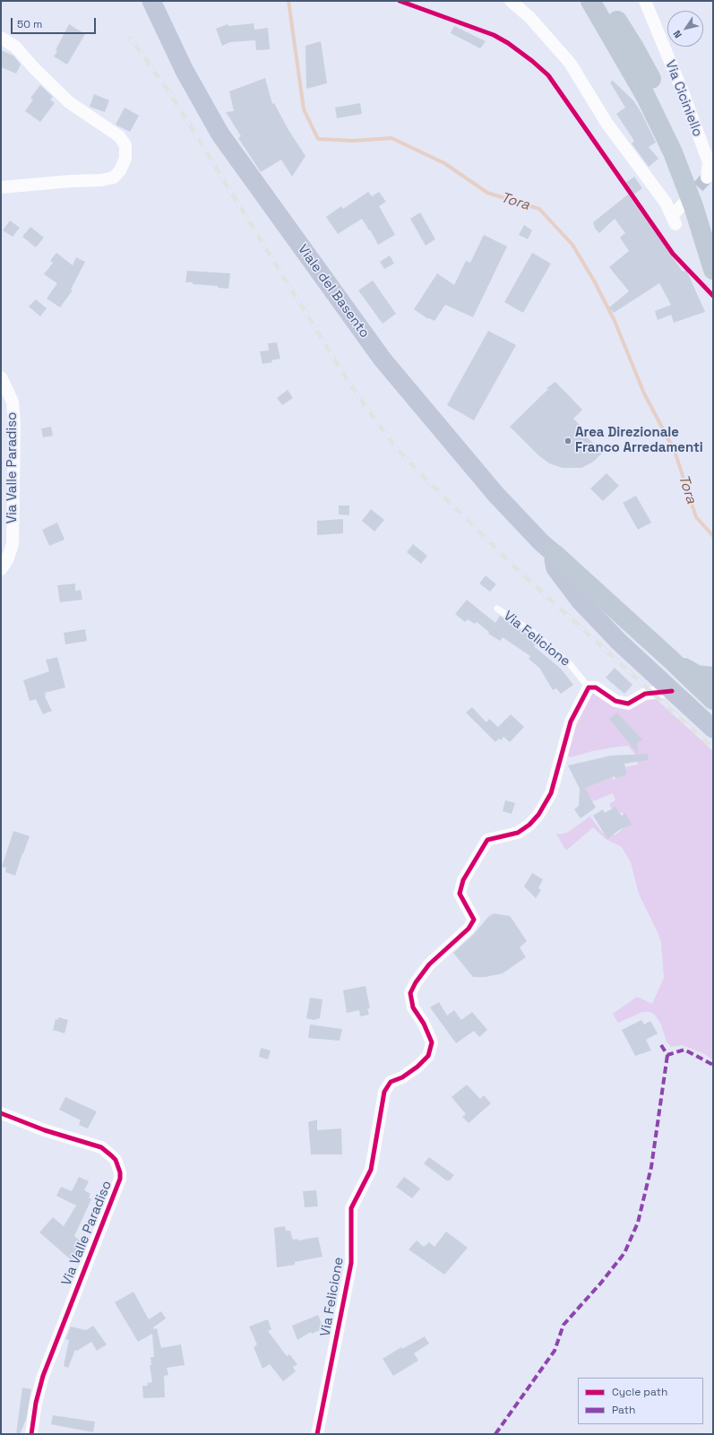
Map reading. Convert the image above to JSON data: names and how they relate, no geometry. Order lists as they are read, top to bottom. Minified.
{"streets":{"main road":["Viale del Basento"],"street":["Via Ciciniello","Via Valle Paradiso","Via Felicione"]},"water":["Tora"],"places":["Area Direzionale Franco Arredamenti"],"legend":["Cycle path","Path"],"scale_bar":"50 m","north":"bottom left"}
